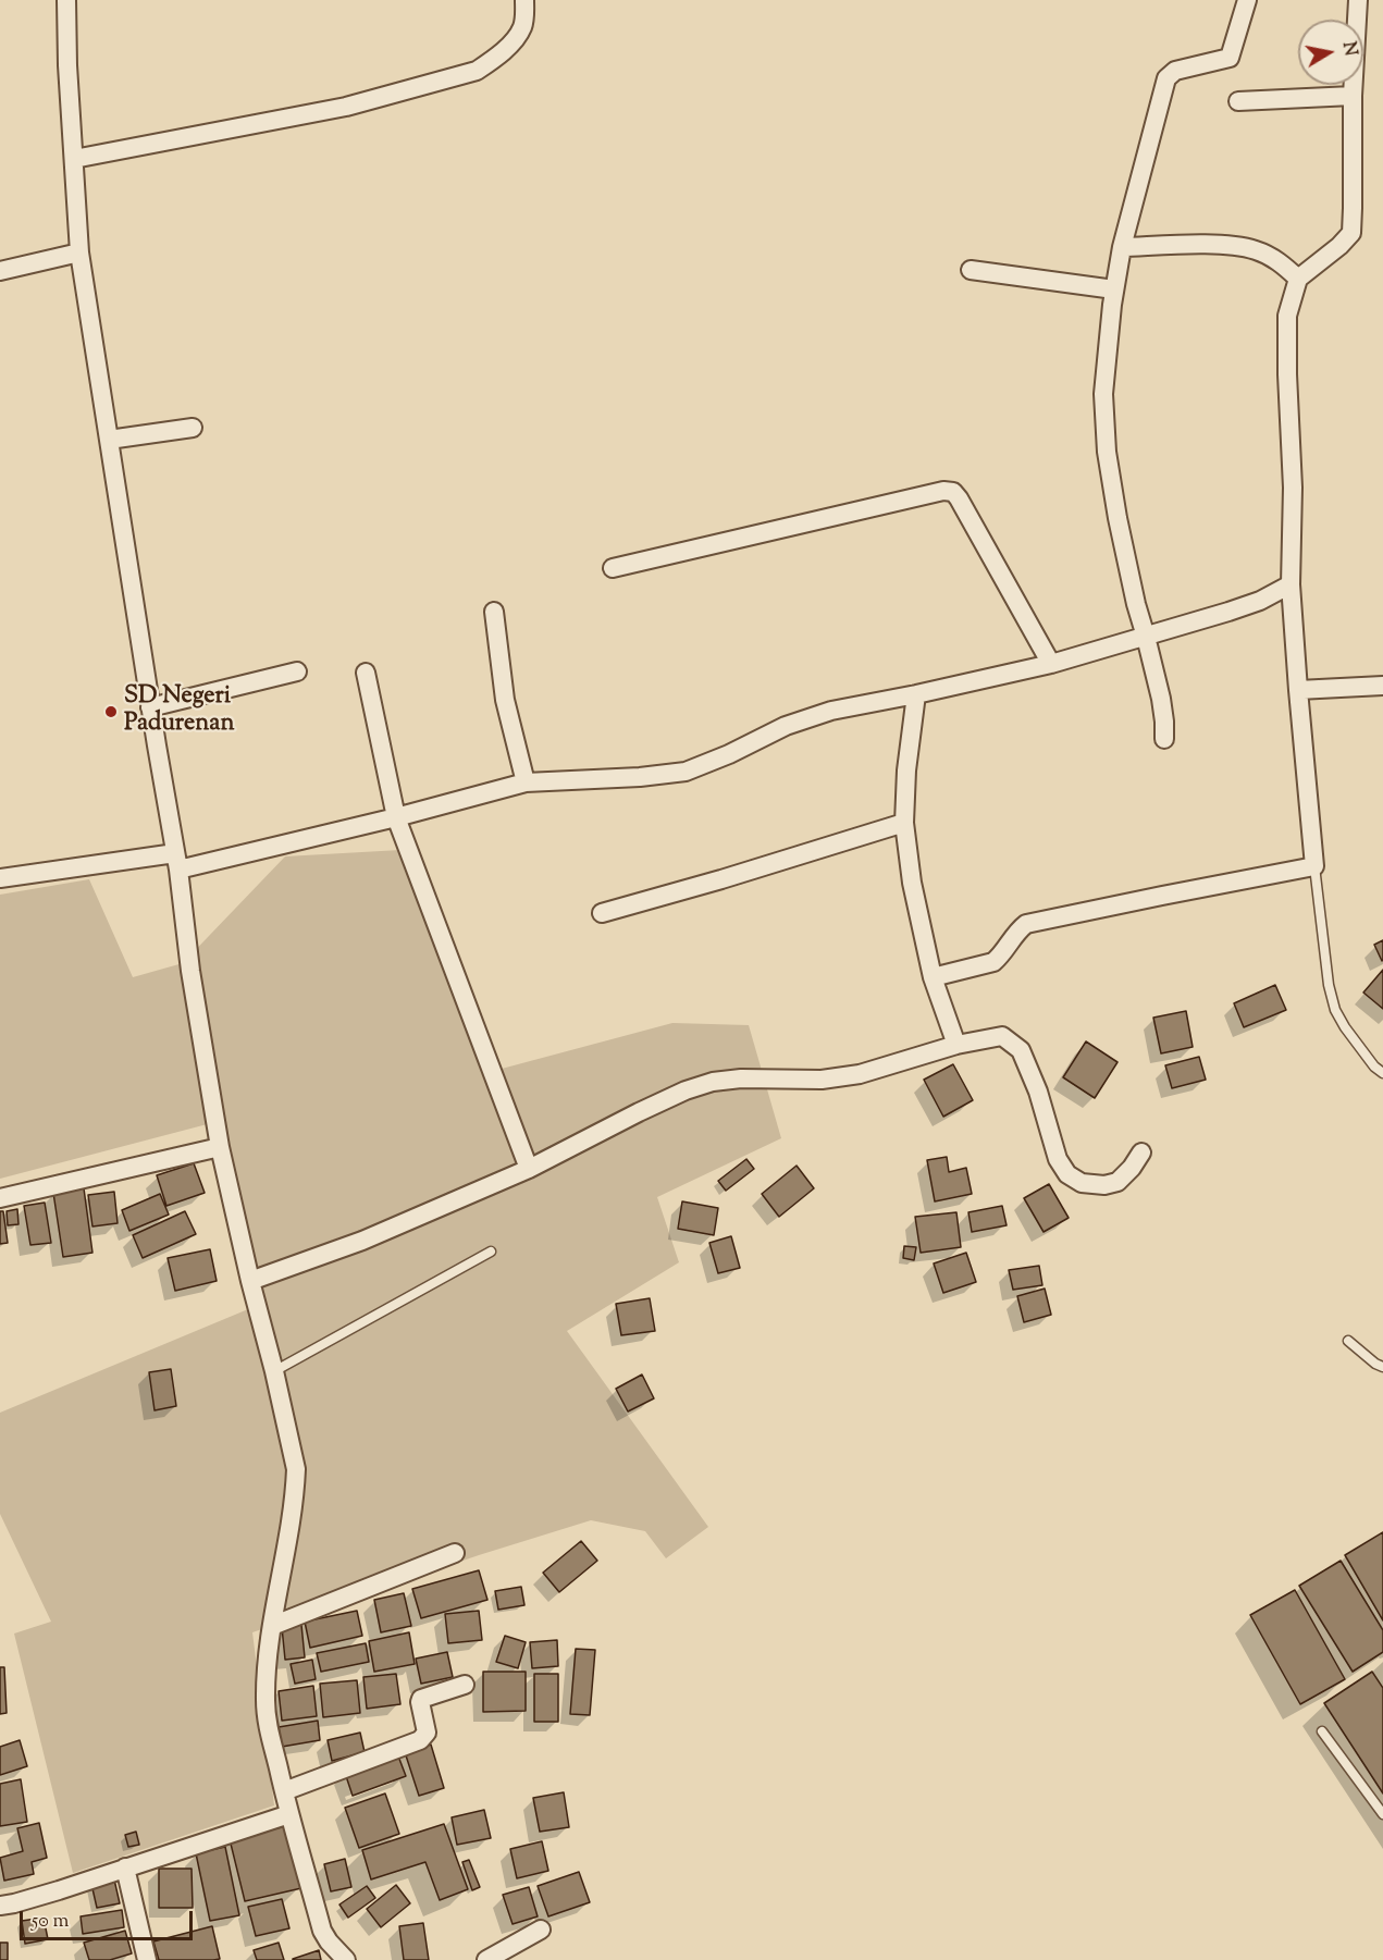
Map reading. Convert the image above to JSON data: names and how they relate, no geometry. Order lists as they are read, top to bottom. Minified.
{"places":["SD Negeri Padurenan"],"scale_bar":"50 m","north":"right"}
